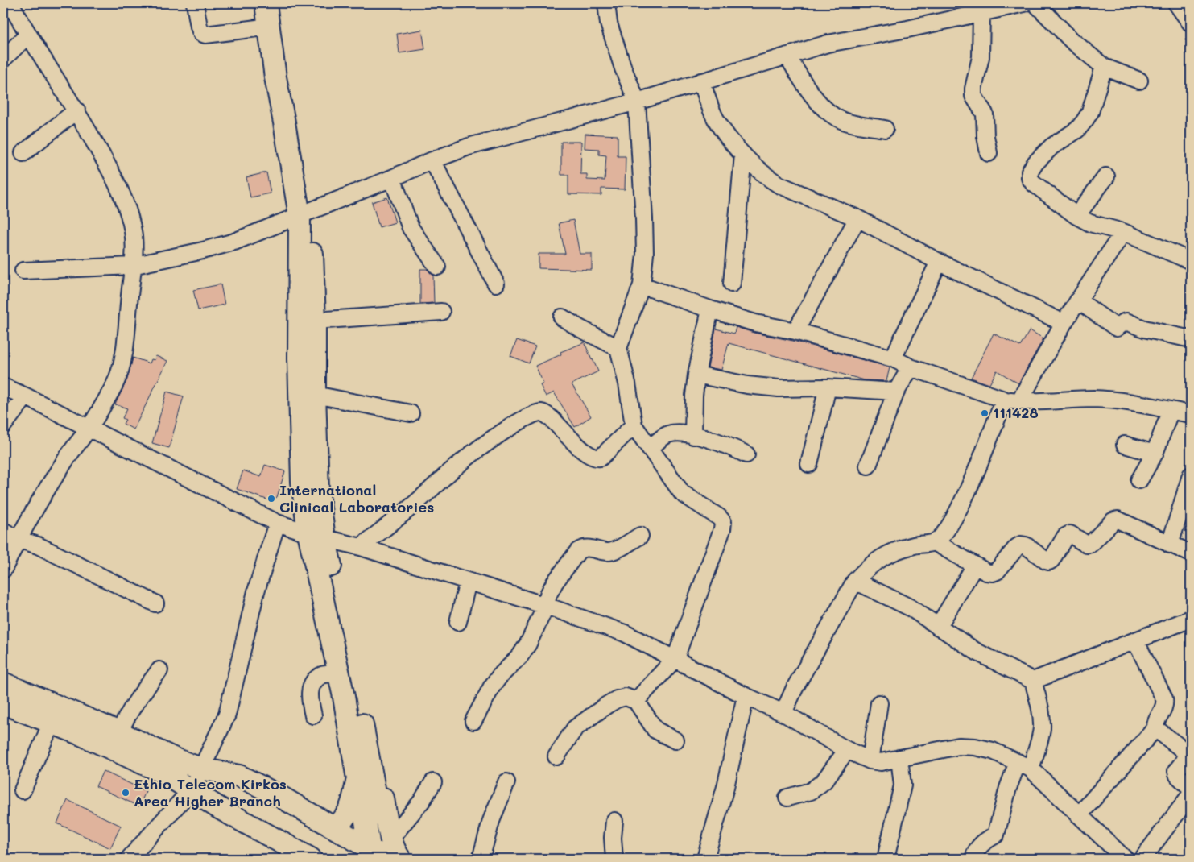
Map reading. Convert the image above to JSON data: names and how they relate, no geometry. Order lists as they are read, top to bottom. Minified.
{"places":["111428","International Clinical Laboratories","Ethio Telecom Kirkos Area Higher Branch"]}
